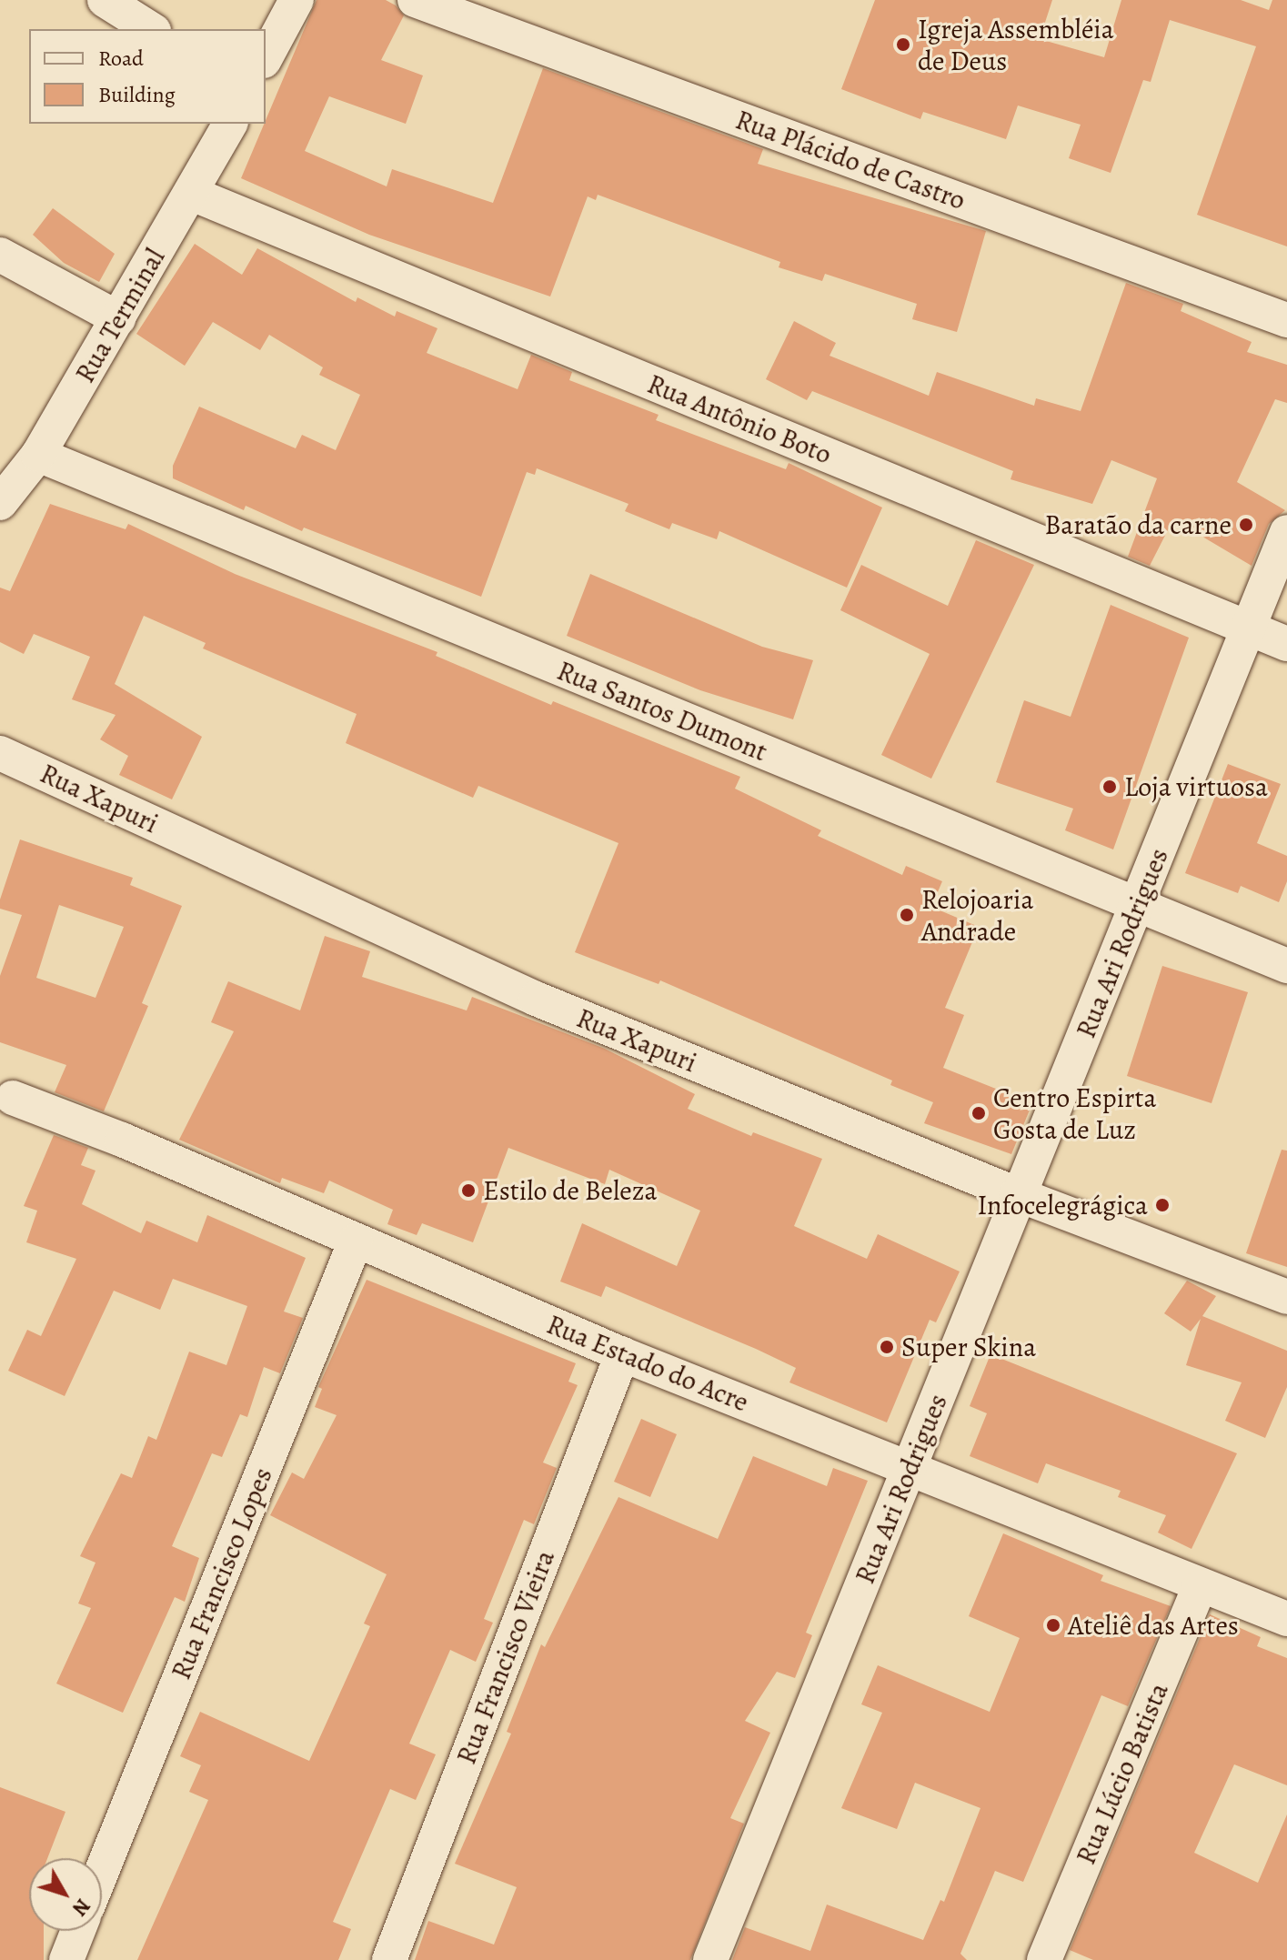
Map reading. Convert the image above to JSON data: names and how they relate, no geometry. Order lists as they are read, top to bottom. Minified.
{"streets":{"street":["Rua Plácido de Castro","Rua Terminal","Rua Antônio Boto","Rua Santos Dumont","Rua Xapuri","Rua Ari Rodrigues","Rua Estado do Acre","Rua Francisco Lopes","Rua Francisco Vieira","Rua Lúcio Batista"]},"crossings":[["Rua Terminal","Rua Antônio Boto"],["Rua Terminal","Rua Santos Dumont"],["Rua Antônio Boto","Rua Ari Rodrigues"],["Rua Santos Dumont","Rua Ari Rodrigues"],["Rua Xapuri","Rua Ari Rodrigues"],["Rua Ari Rodrigues","Rua Estado do Acre"],["Rua Estado do Acre","Rua Francisco Lopes"],["Rua Estado do Acre","Rua Francisco Vieira"],["Rua Estado do Acre","Rua Lúcio Batista"]],"places":["Igreja Assembléia de Deus","Baratão da carne","Loja virtuosa","Relojoaria Andrade","Centro Espirta Gosta de Luz","Estilo de Beleza","Infocelegrágica","Super Skina","Ateliê das Artes"],"legend":["Road","Building"],"north":"bottom right"}
